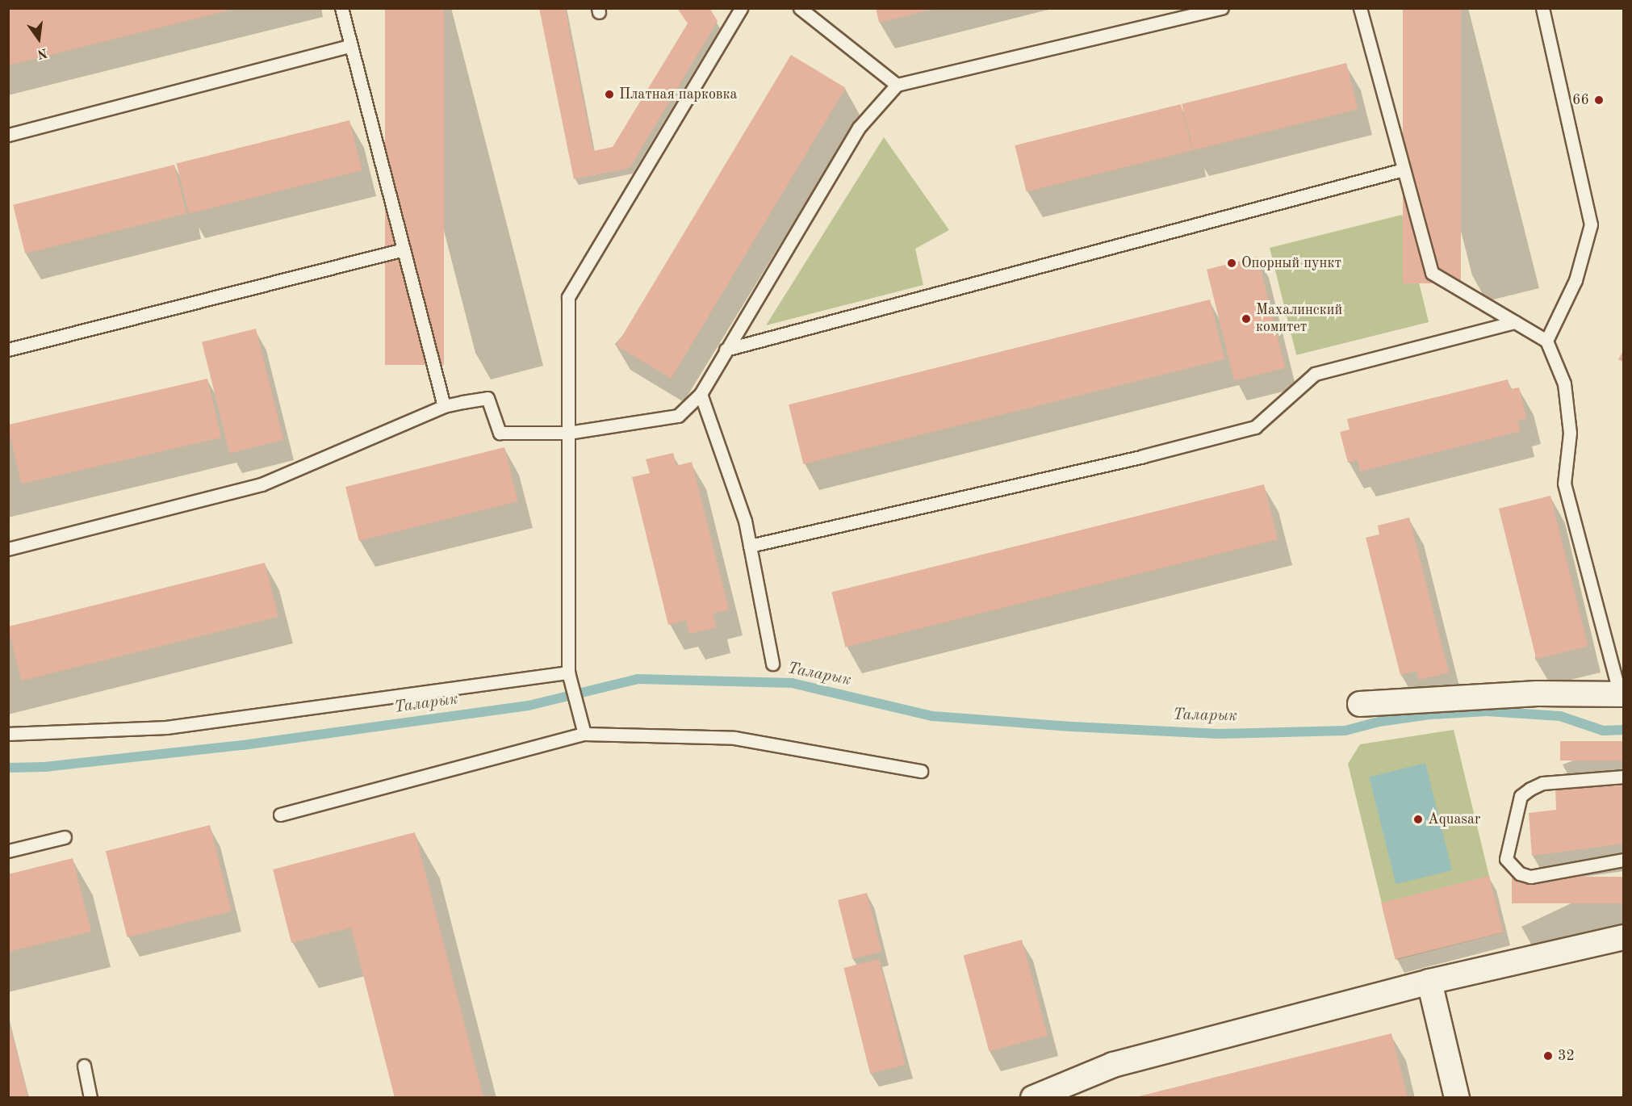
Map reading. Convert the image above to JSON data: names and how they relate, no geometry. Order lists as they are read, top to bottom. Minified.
{"water":["Таларык"],"places":["Платная парковка","66","Опорный пункт","Махалинский комитет","Aquasar","32"],"north":"bottom"}
